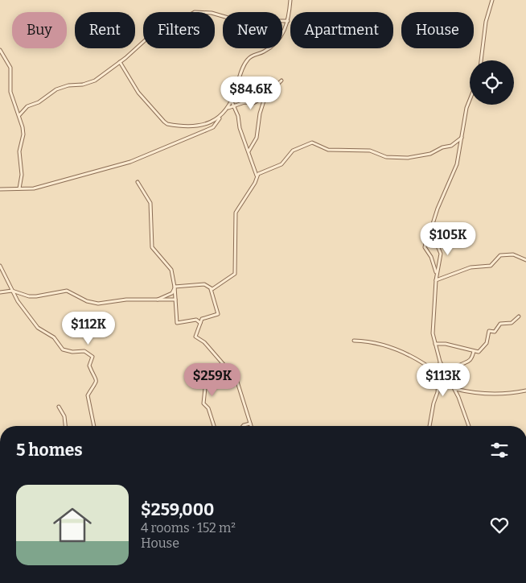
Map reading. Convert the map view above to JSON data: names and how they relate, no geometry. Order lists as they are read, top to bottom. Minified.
{"page":{"chip":["Buy","Rent","Filters","New","Apartment","House"],"price":["$84.6K","$105K","$112K","$259K","$113K"],"heading":"5 homes","list":[{"name":"$259,000","note":"4 rooms · 152 m² · House"}]}}
